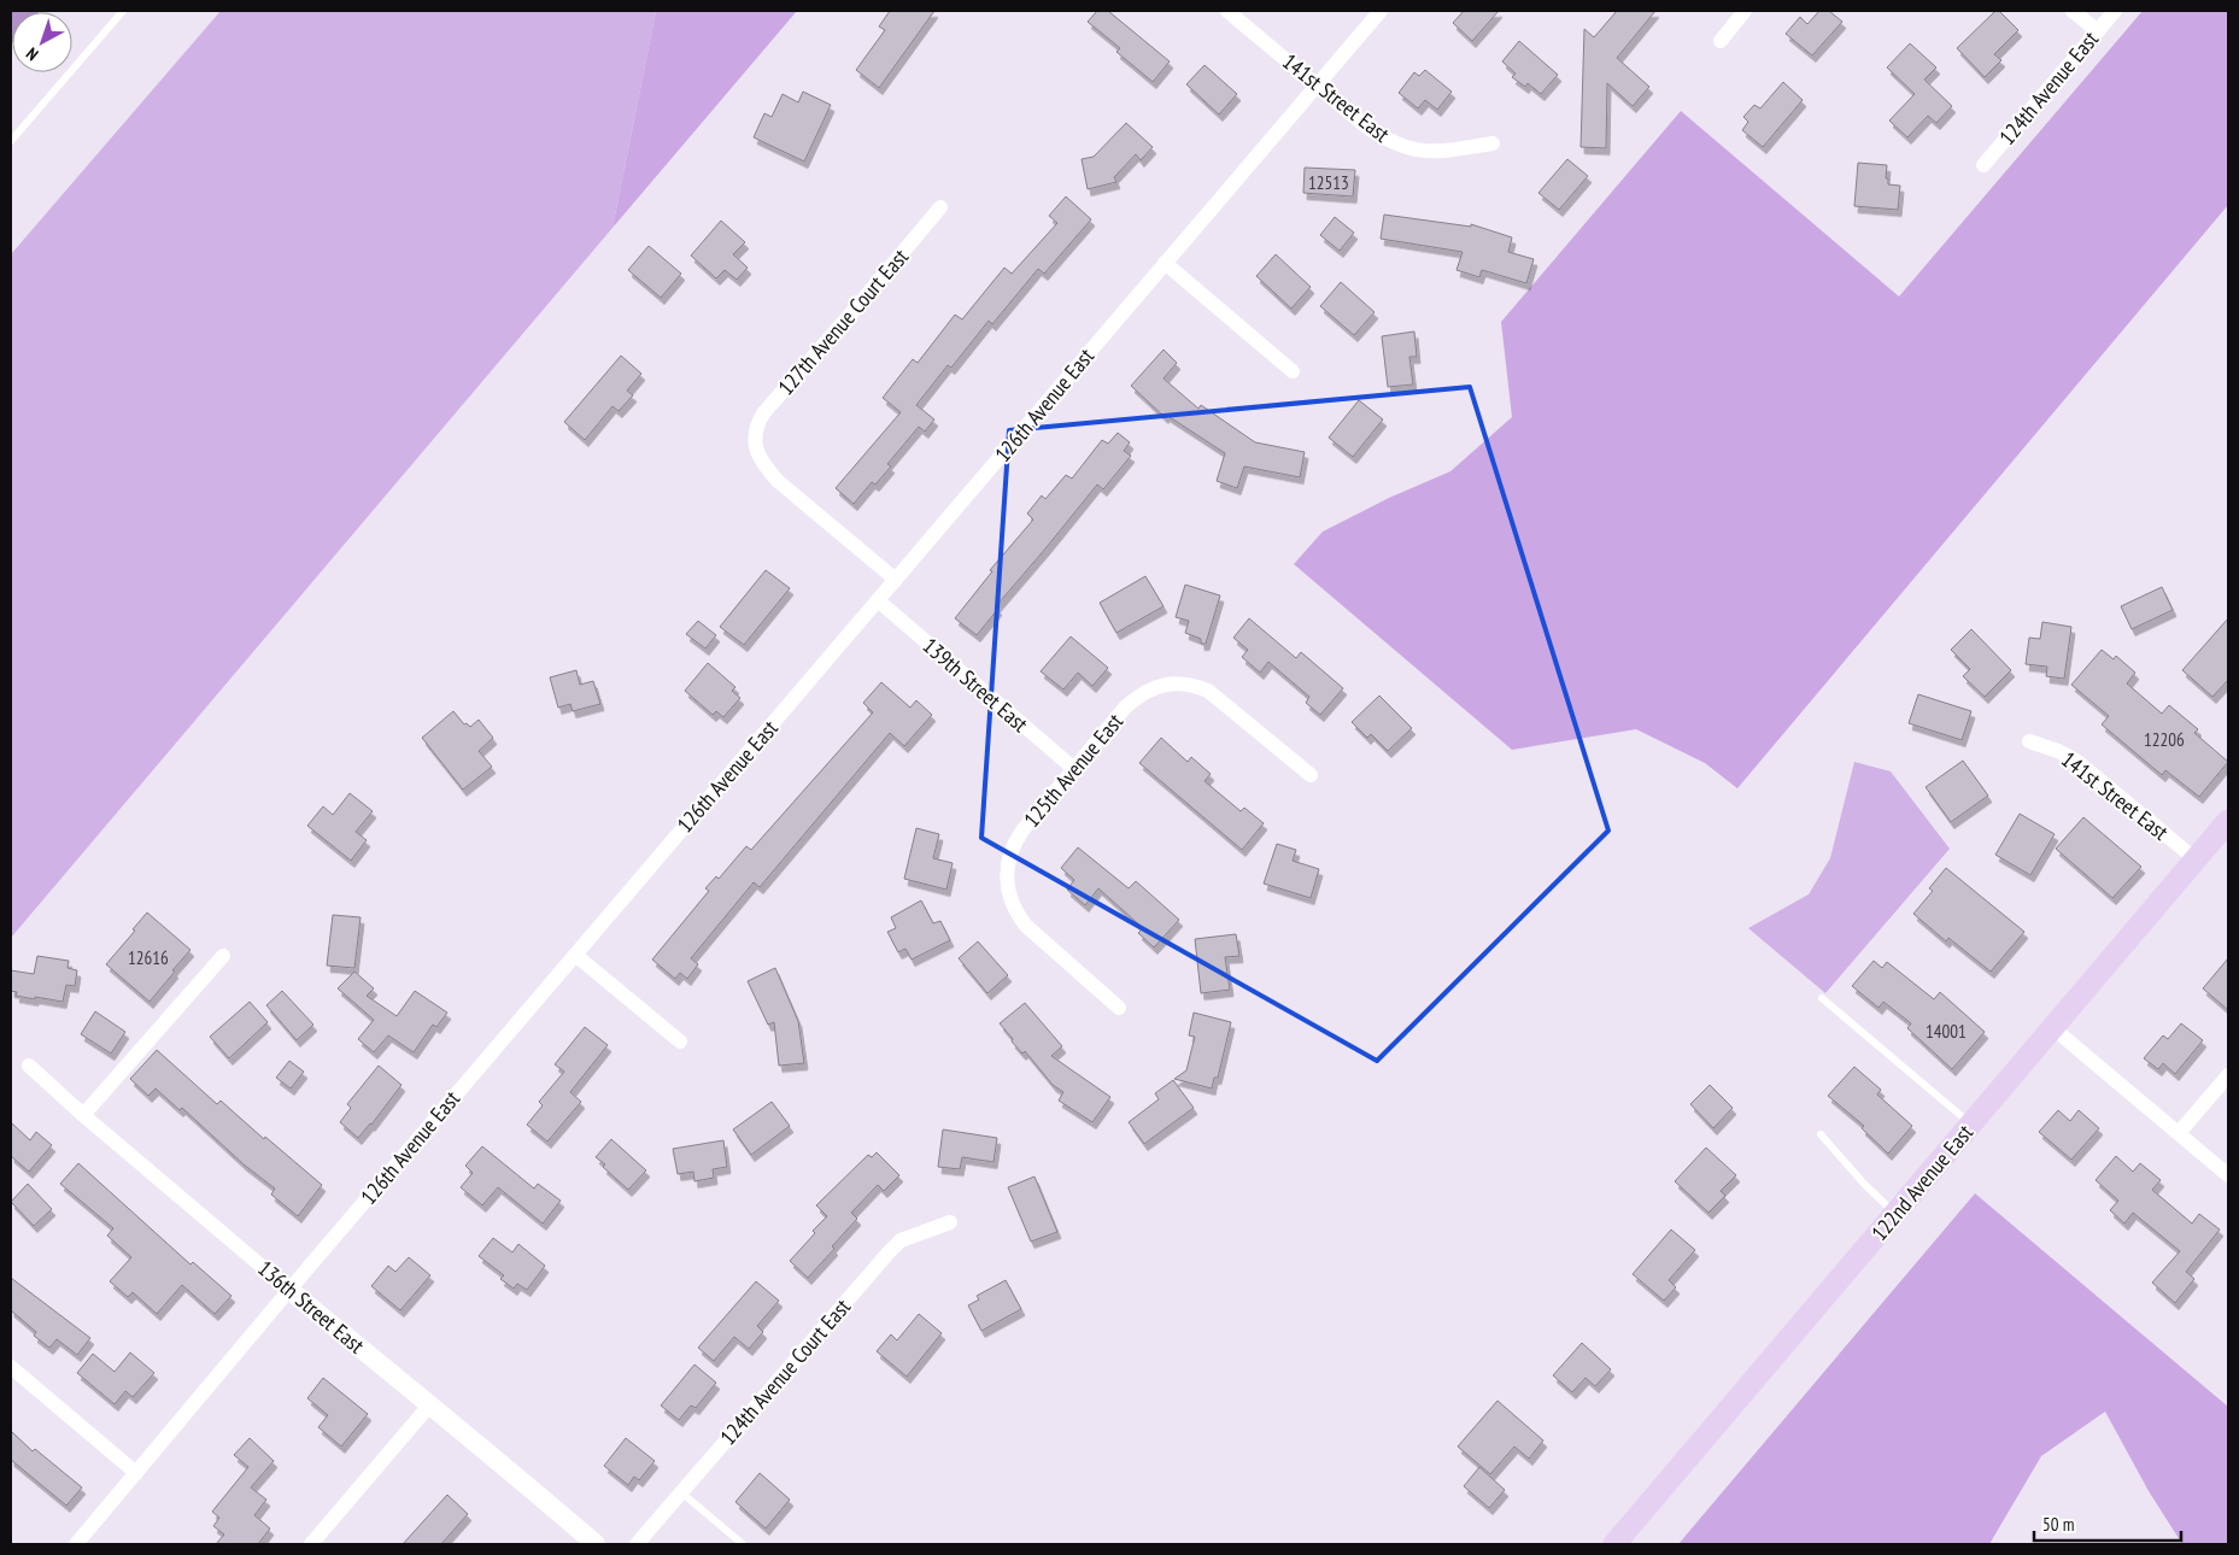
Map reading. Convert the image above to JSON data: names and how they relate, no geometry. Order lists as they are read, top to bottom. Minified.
{"streets":{"main road":["122nd Avenue East"],"street":["124th Avenue East","141st Street East","127th Avenue Court East","126th Avenue East","139th Street East","125th Avenue East","136th Street East","124th Avenue Court East"]},"crossings":[["141st Street East","126th Avenue East"],["141st Street East","122nd Avenue East"],["127th Avenue Court East","126th Avenue East"],["126th Avenue East","139th Street East"],["126th Avenue East","136th Street East"],["139th Street East","125th Avenue East"]],"house_numbers":["12513","12206","12616","14001"],"scale_bar":"50 m","north":"bottom left"}
